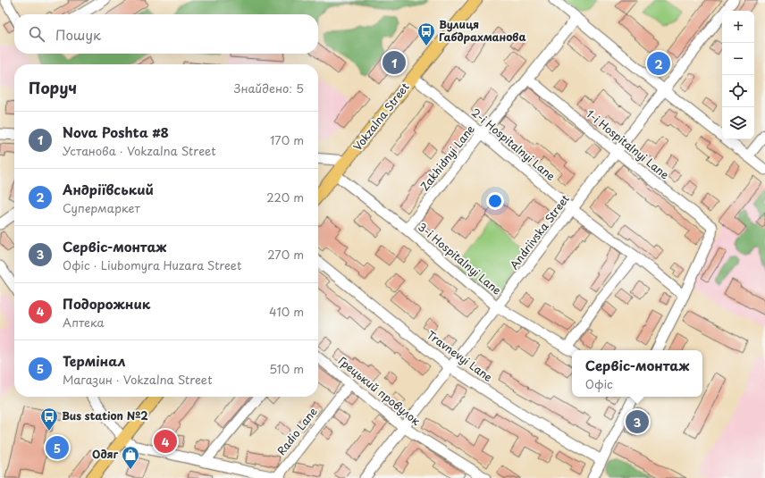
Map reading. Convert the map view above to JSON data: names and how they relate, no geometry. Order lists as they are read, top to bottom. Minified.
{"streets":{"main road":["Vokzalna Street"],"street":["2-i Hospitalnyi Lane","1-i Hospitalnyi Lane","Zakhidnyi Lane","Andriivska Street","3-i Hospitalnyi Lane","Travnevyi Lane","Грецький провулок","Radio Lane"]},"crossings":[["Vokzalna Street","2-i Hospitalnyi Lane"],["Vokzalna Street","3-i Hospitalnyi Lane"],["2-i Hospitalnyi Lane","1-i Hospitalnyi Lane"],["2-i Hospitalnyi Lane","Zakhidnyi Lane"],["2-i Hospitalnyi Lane","Andriivska Street"],["1-i Hospitalnyi Lane","Zakhidnyi Lane"],["1-i Hospitalnyi Lane","Andriivska Street"],["Zakhidnyi Lane","3-i Hospitalnyi Lane"],["Andriivska Street","3-i Hospitalnyi Lane"],["Andriivska Street","Travnevyi Lane"],["Andriivska Street","Грецький провулок"],["Грецький провулок","Radio Lane"]],"places":{"bus stop":["Вулиця Габдрахманова","Bus station №2"],"shop":["Одяг"]},"page":{"map_buttons":["+","−"],"search":"Пошук","pins":["1","2","3","4","5"],"heading":["Поруч","Знайдено: 5"],"list":[{"mark":"1","name":"Nova Poshta #8","note":"Установа · Vokzalna Street","value":"170 m"},{"mark":"2","name":"Андріївський","note":"Супермаркет","value":"220 m"},{"mark":"3","name":"Сервіс-монтаж","note":"Офіс · Liubomyra Huzara Street","value":"270 m"},{"mark":"4","name":"Подорожник","note":"Аптека","value":"410 m"},{"mark":"5","name":"Термінал","note":"Магазин · Vokzalna Street","value":"510 m"}],"popup":["Сервіс-монтаж","Офіс"]}}
